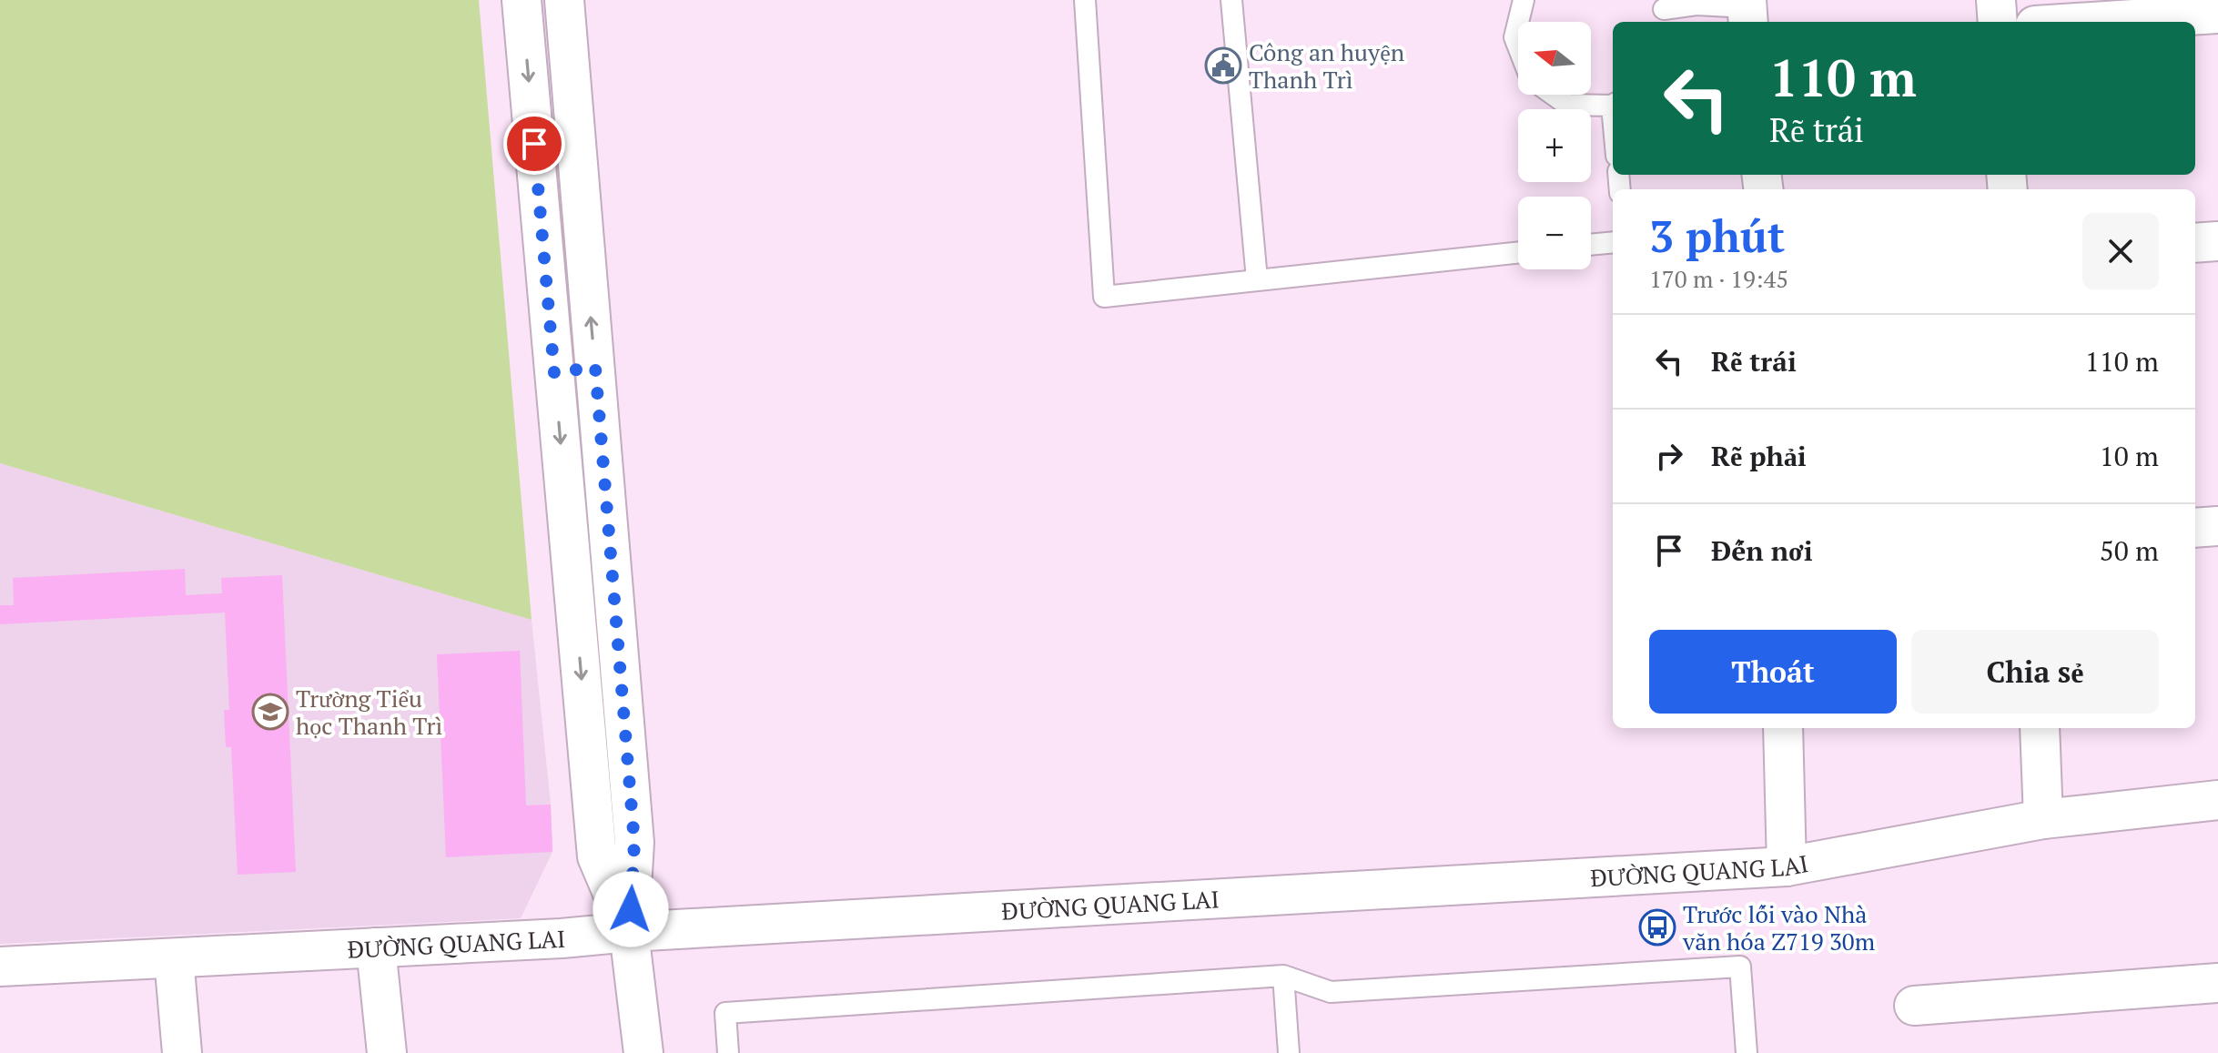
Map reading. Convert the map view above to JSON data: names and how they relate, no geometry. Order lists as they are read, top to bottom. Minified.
{"streets":{"street":["ĐƯỜNG QUANG LAI"]},"places":{"public building":["Công an huyện Thanh Trì"],"school or university":["Trường Tiểu học Thanh Trì"],"bus stop":["Trước lối vào Nhà văn hóa Z719 30m"]},"north":"left","page":{"map_buttons":["+","−"],"turn":["110 m","Rẽ trái"],"heading":["3 phút","170 m · 19:45"],"list":[{"name":"Rẽ trái","value":"110 m"},{"name":"Rẽ phải","value":"10 m"},{"name":"Đến nơi","value":"50 m"}],"buttons":["Thoát","Chia sẻ"]}}
